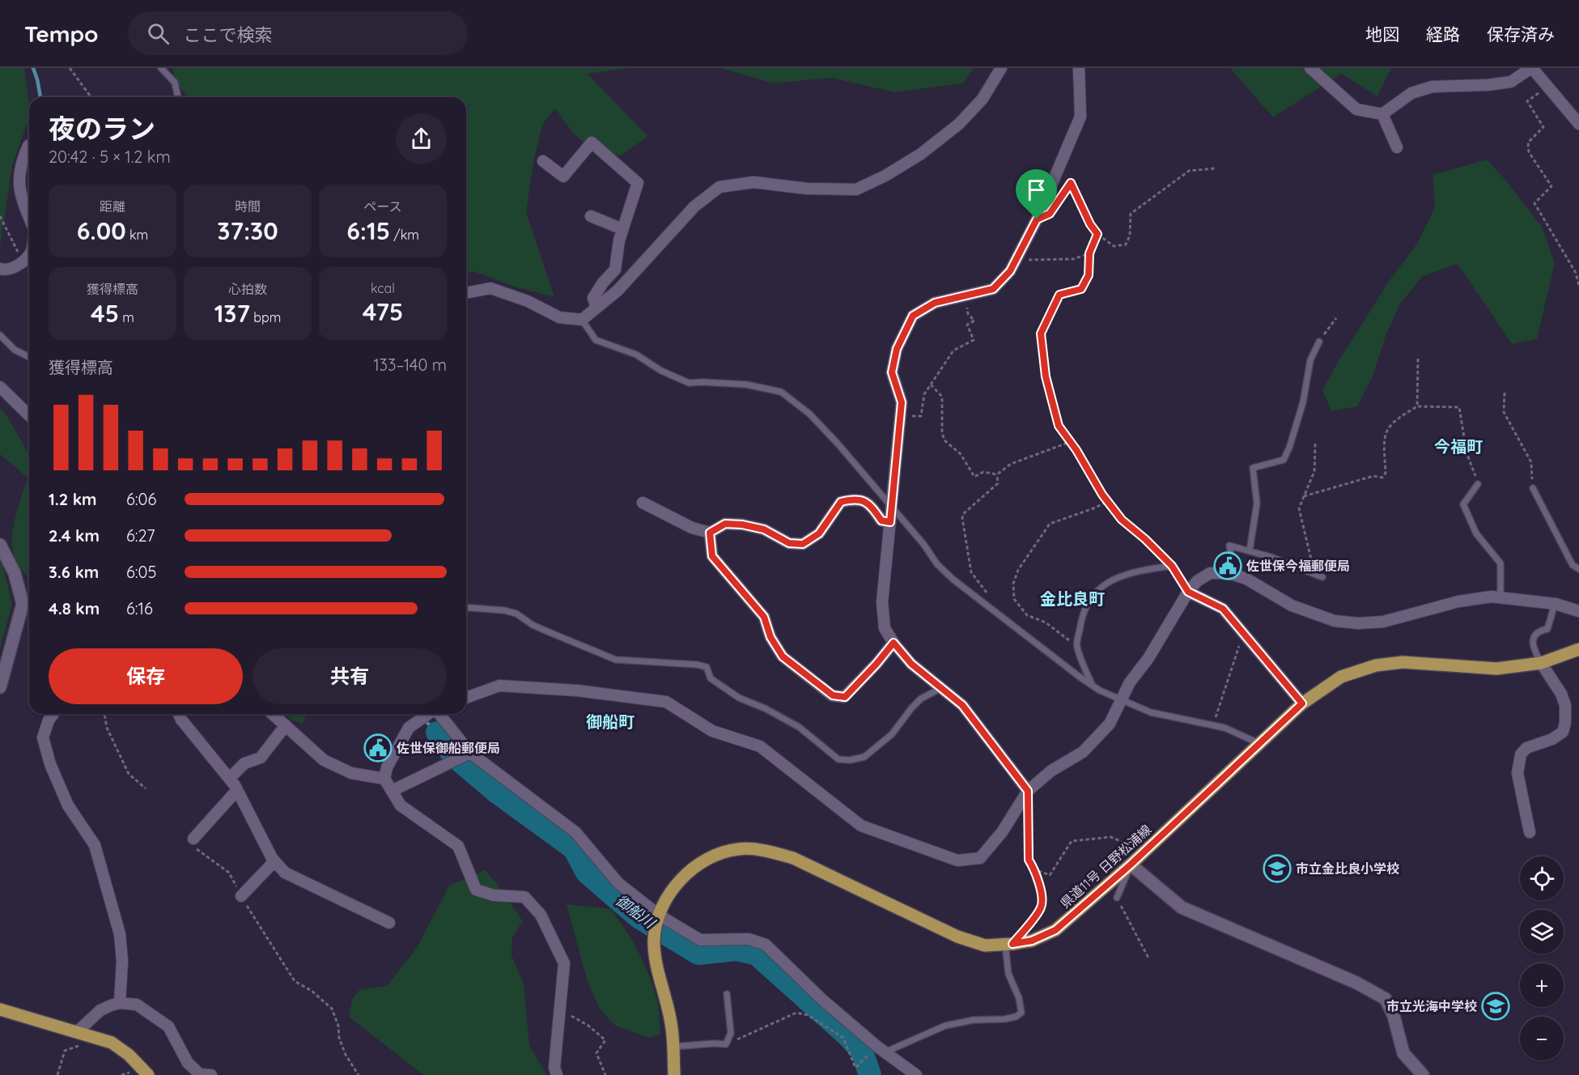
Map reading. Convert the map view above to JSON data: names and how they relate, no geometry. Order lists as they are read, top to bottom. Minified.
{"streets":{"main road":["県道11号 日野松浦線"]},"districts":["今福町","金比良町","御船町"],"water":["御船川"],"places":{"public building":["佐世保今福郵便局","佐世保御船郵便局"],"school or university":["市立金比良小学校","市立光海中学校"]},"page":{"header":"Tempo","search":"ここで検索","nav":["地図","経路","保存済み"],"heading":["夜のラン","20:42 · 5 × 1.2 km"],"stats":[["距離","6.00 km"],["時間","37:30"],["ペース","6:15 /km"],["獲得標高","45 m"],["心拍数","137 bpm"],["kcal","475"]],"chart":["獲得標高","133–140 m"],"list":[{"name":"1.2 km","note":"6:06"},{"name":"2.4 km","note":"6:27"},{"name":"3.6 km","note":"6:05"},{"name":"4.8 km","note":"6:16"}],"buttons":["保存","共有"],"map_buttons":["+","−"]}}
